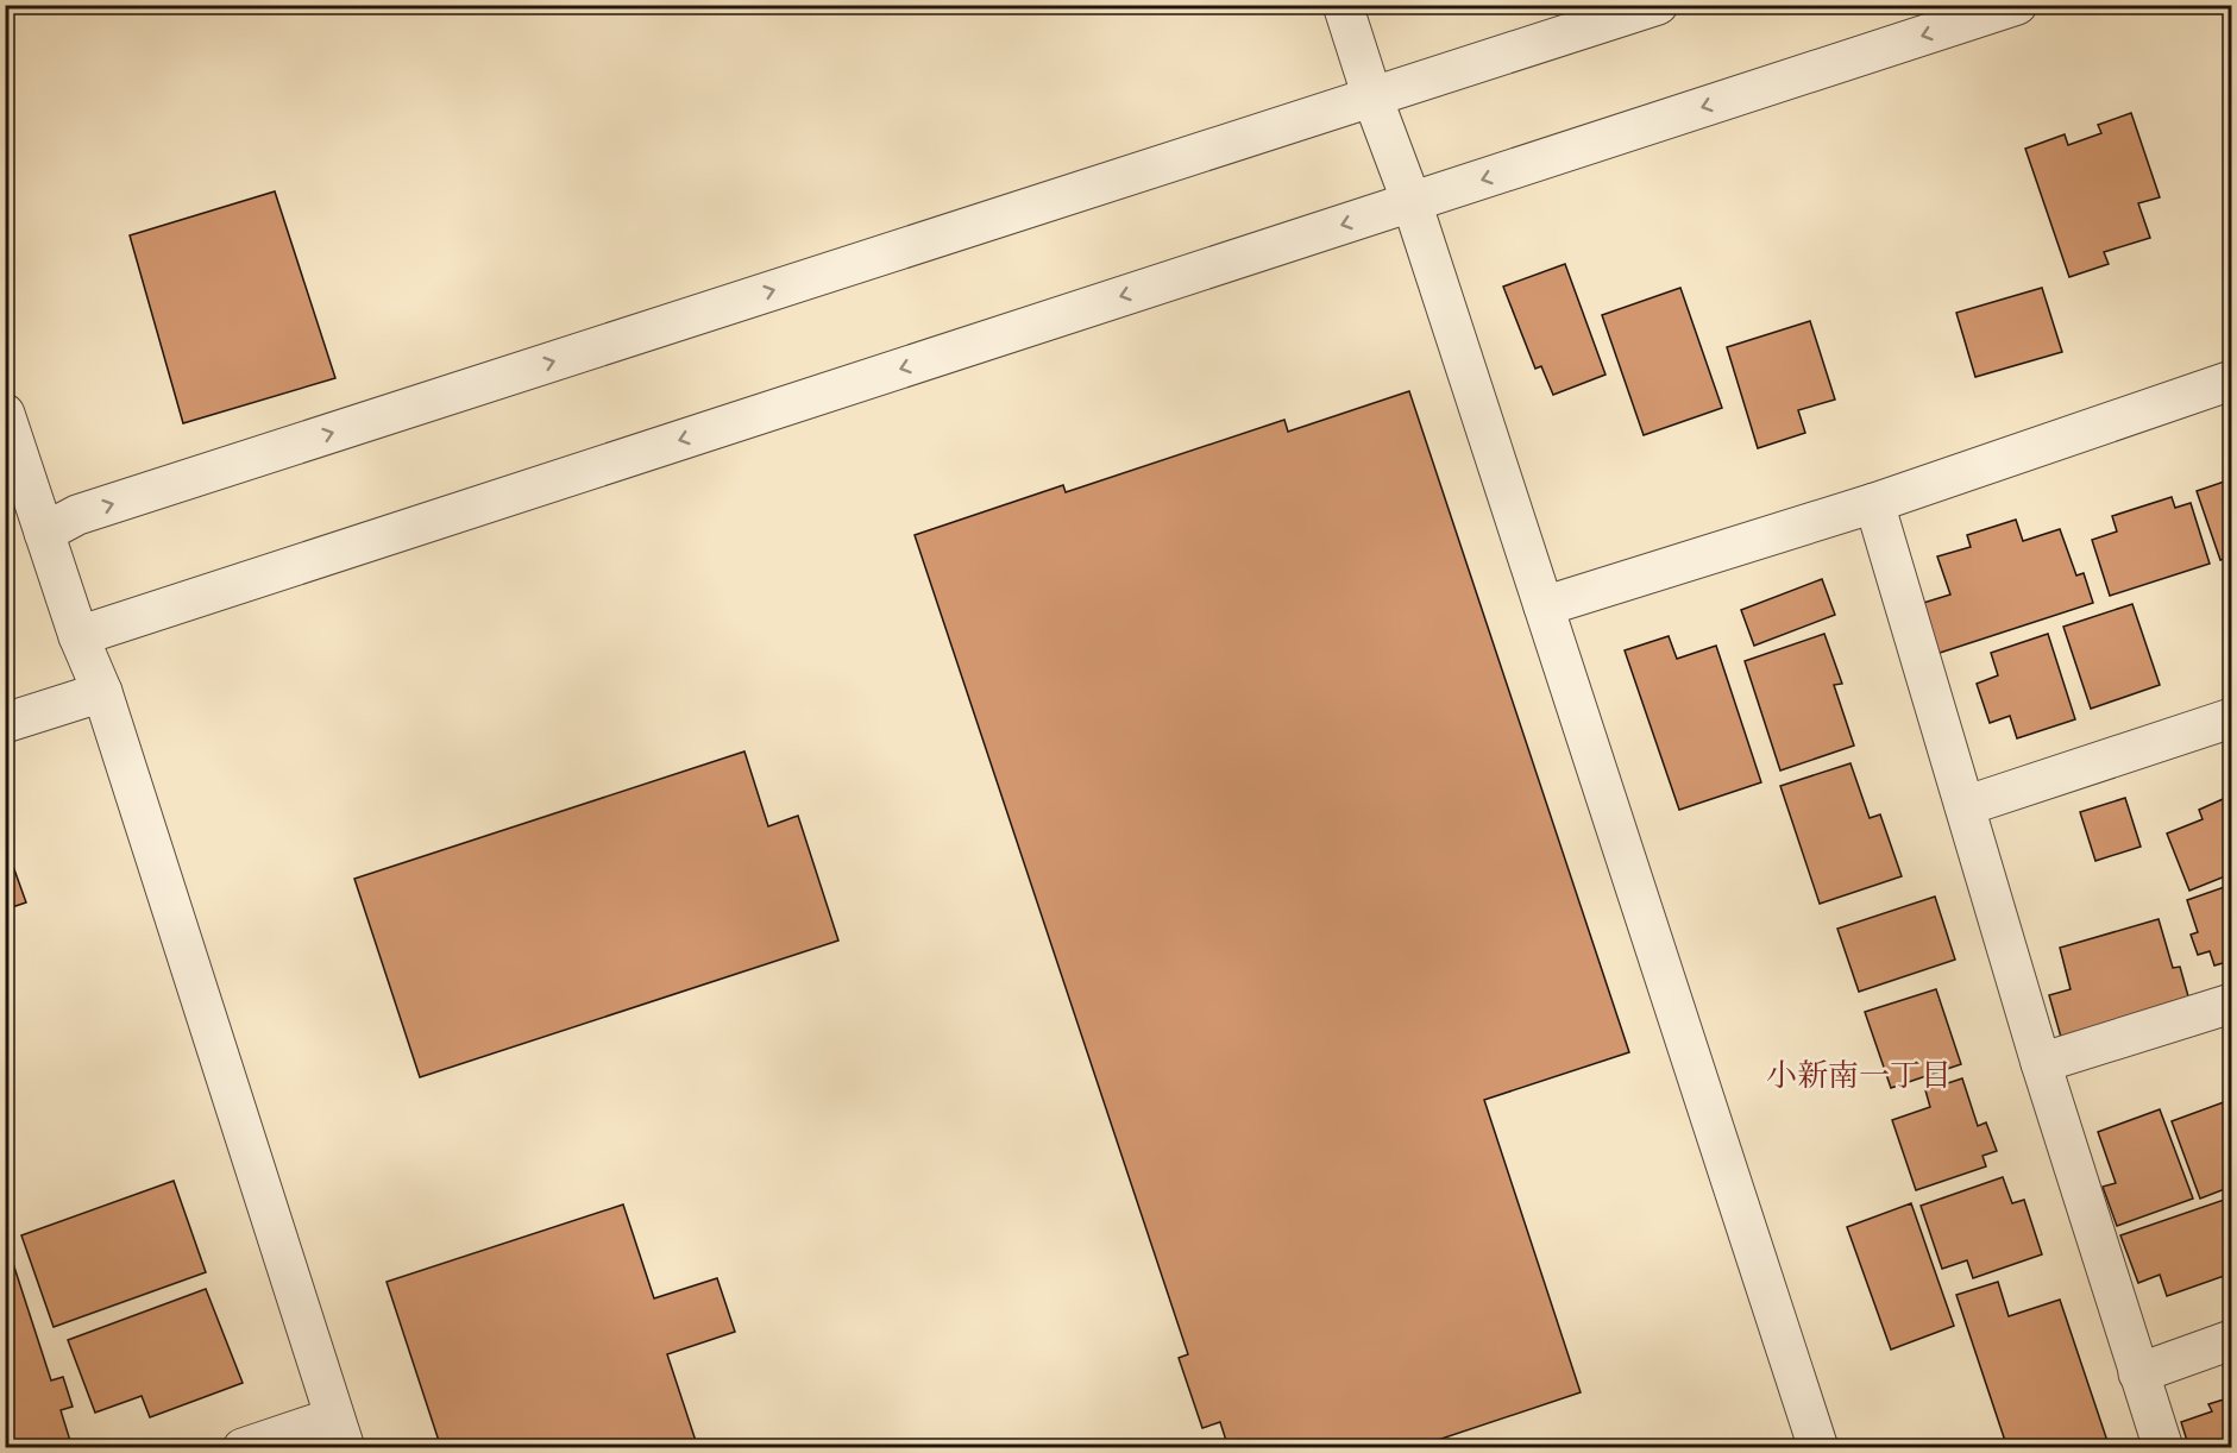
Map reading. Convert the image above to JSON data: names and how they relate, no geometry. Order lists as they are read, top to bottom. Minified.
{"districts":["小新南一丁目"]}
